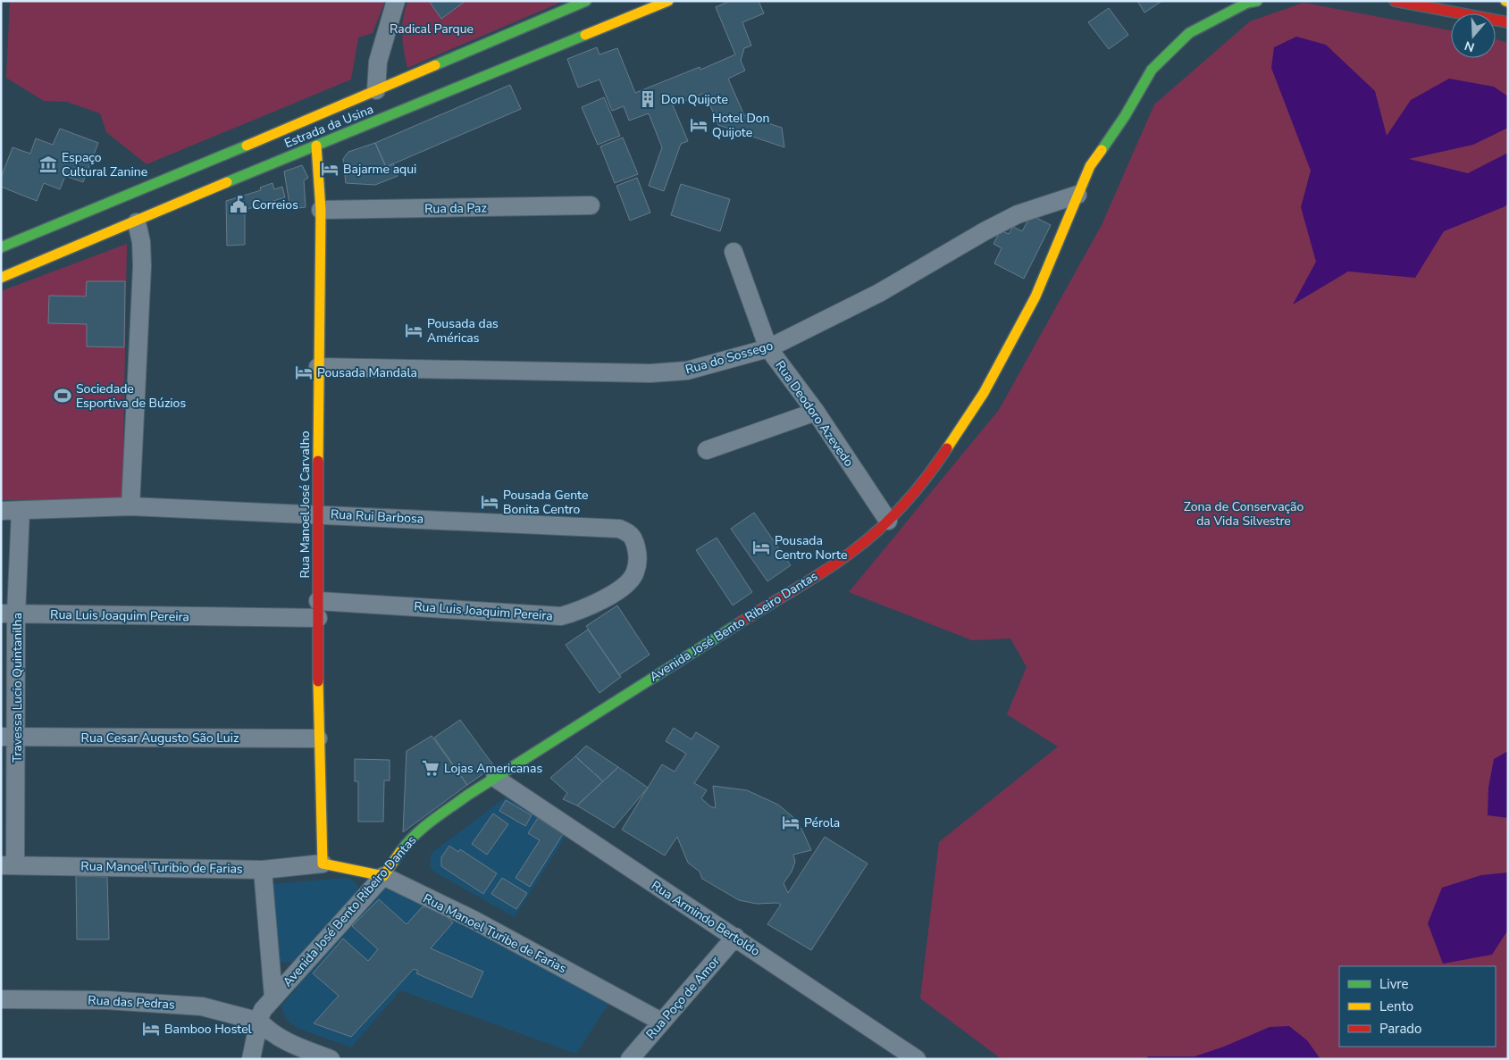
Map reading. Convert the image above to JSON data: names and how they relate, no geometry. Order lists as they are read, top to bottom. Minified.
{"streets":{"street":["Estrada da Usina","Rua da Paz","Rua do Sossego","Rua Deodoro Azevedo","Rua Manoel José Carvalho","Rua Rui Barbosa","Rua Luis Joaquim Pereira","Avenida José Bento Ribeiro Dantas","Travessa Lucio Quintanilha","Rua Cesar Augusto São Luiz","Rua Manoel Turibio de Farias","Rua Armindo Bertoldo","Rua Manoel Turibe de Farias","Rua Poço de Amor","Rua das Pedras"]},"crossings":[["Estrada da Usina","Rua Manoel José Carvalho"],["Rua da Paz","Rua Manoel José Carvalho"],["Rua do Sossego","Rua Deodoro Azevedo"],["Rua do Sossego","Rua Manoel José Carvalho"],["Rua do Sossego","Avenida José Bento Ribeiro Dantas"],["Rua Deodoro Azevedo","Avenida José Bento Ribeiro Dantas"],["Rua Manoel José Carvalho","Rua Rui Barbosa"],["Rua Manoel José Carvalho","Rua Luis Joaquim Pereira"],["Rua Manoel José Carvalho","Rua Cesar Augusto São Luiz"],["Rua Manoel José Carvalho","Rua Manoel Turibio de Farias"],["Rua Manoel José Carvalho","Rua Manoel Turibe de Farias"],["Rua Rui Barbosa","Rua Luis Joaquim Pereira"],["Rua Rui Barbosa","Travessa Lucio Quintanilha"],["Rua Luis Joaquim Pereira","Travessa Lucio Quintanilha"],["Avenida José Bento Ribeiro Dantas","Rua Armindo Bertoldo"],["Avenida José Bento Ribeiro Dantas","Rua Manoel Turibe de Farias"],["Avenida José Bento Ribeiro Dantas","Rua das Pedras"],["Travessa Lucio Quintanilha","Rua Cesar Augusto São Luiz"],["Travessa Lucio Quintanilha","Rua Manoel Turibio de Farias"],["Rua Manoel Turibio de Farias","Rua Manoel Turibe de Farias"],["Rua Armindo Bertoldo","Rua Poço de Amor"],["Rua Manoel Turibe de Farias","Rua Poço de Amor"]],"parks":["Radical Parque","Zona de Conservação da Vida Silvestre"],"places":{"building":["Don Quijote"],"hotel":["Hotel Don Quijote","Bajarme aqui","Pousada das Américas","Pousada Mandala","Pousada Gente Bonita Centro","Pousada Centro Norte","Pérola","Bamboo Hostel"],"museum":["Espaço Cultural Zanine"],"public building":["Correios"],"sports":["Sociedade Esportiva de Búzios"],"supermarket":["Lojas Americanas"]},"legend":["Livre","Lento","Parado"],"north":"bottom"}
